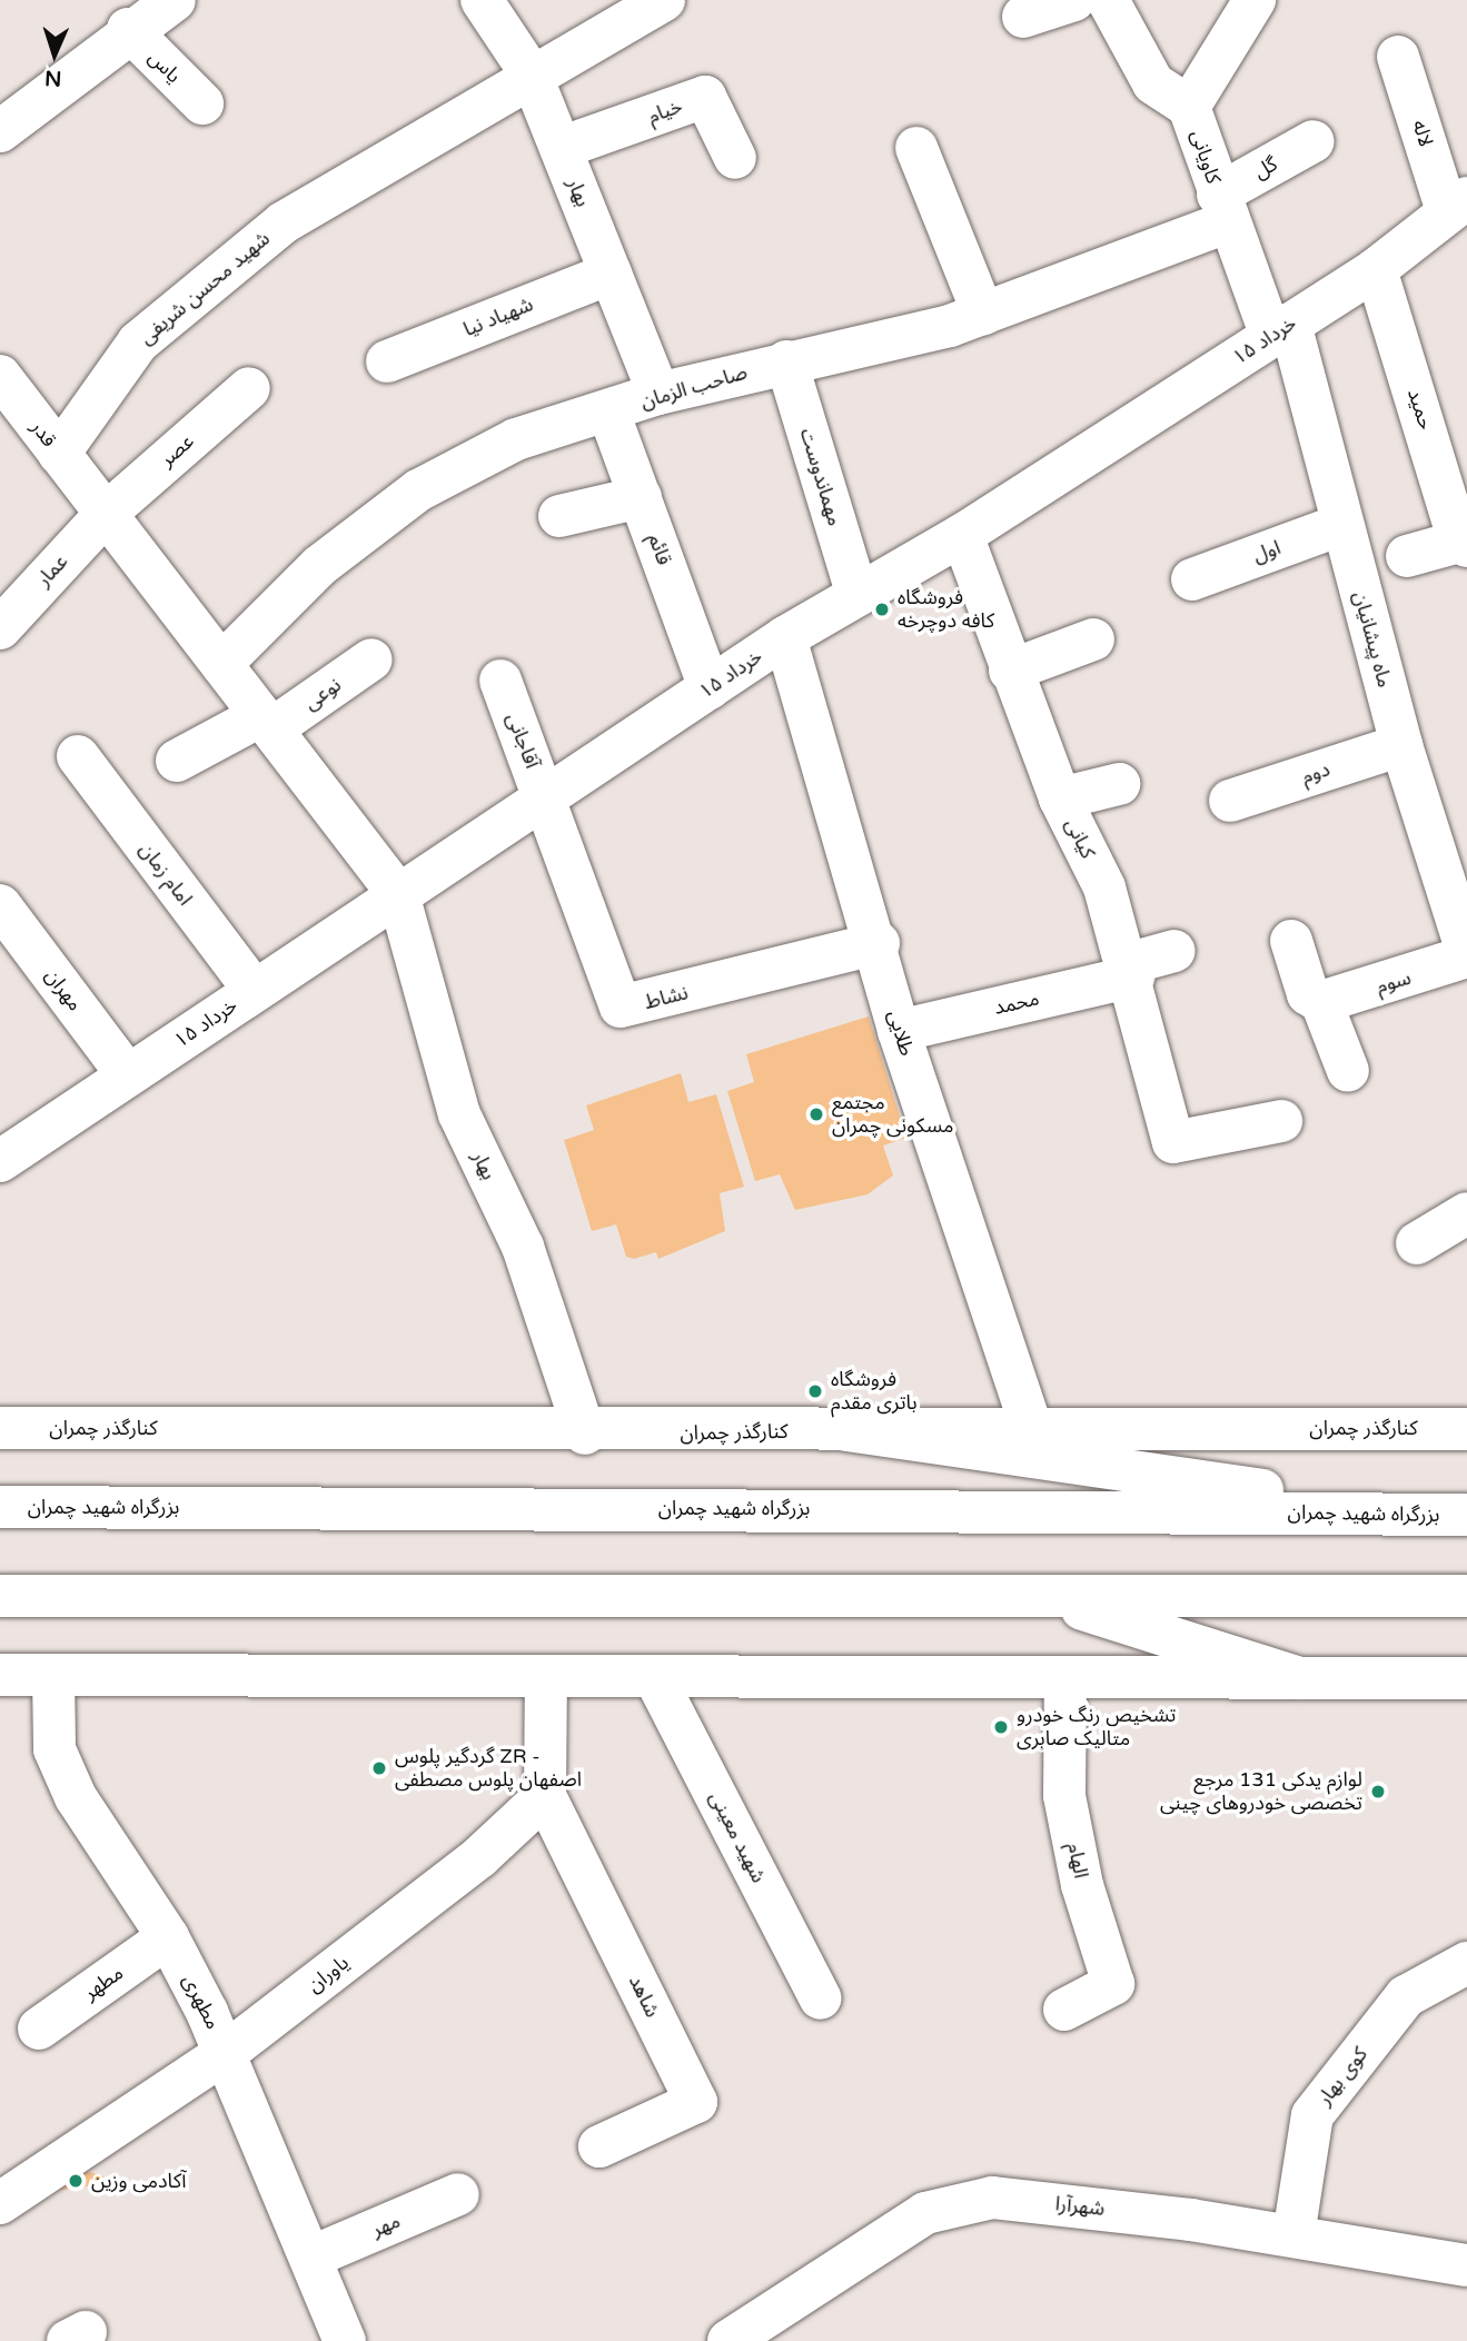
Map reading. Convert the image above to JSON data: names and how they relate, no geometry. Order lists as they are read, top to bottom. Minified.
{"streets":{"main road":["یاس","خیام","لاله","کاویانی","گل","بهار","شهید محسن شریفی","شهیاد نیا","۱۵ خرداد","صاحب الزمان","حمید","قدر","عصر","مهماندوست","قائم","اول","عمار","ماه پیشانیان","نوعی","آقاجانی","دوم","کیانی","امام زمان","سوم","مهران","نشاط","محمد","طلایی","کنارگذر چمران","بزرگراه شهید چمران","شهید معینی","الهام","یاوران","مطهر","شاهد","مطهری","کوی بهار","شهرآرا","مهر"]},"crossings":[["خیام","بهار"],["لاله","۱۵ خرداد"],["کاویانی","گل"],["کاویانی","۱۵ خرداد"],["کاویانی","صاحب الزمان"],["کاویانی","ماه پیشانیان"],["گل","صاحب الزمان"],["بهار","شهید محسن شریفی"],["بهار","شهیاد نیا"],["بهار","۱۵ خرداد"],["بهار","صاحب الزمان"],["بهار","کنارگذر چمران"],["شهید محسن شریفی","قدر"],["۱۵ خرداد","حمید"],["۱۵ خرداد","مهماندوست"],["۱۵ خرداد","قائم"],["۱۵ خرداد","ماه پیشانیان"],["۱۵ خرداد","آقاجانی"],["۱۵ خرداد","کیانی"],["۱۵ خرداد","امام زمان"],["۱۵ خرداد","مهران"],["۱۵ خرداد","نشاط"],["۱۵ خرداد","طلایی"],["صاحب الزمان","مهماندوست"],["صاحب الزمان","قائم"],["عصر","عمار"],["اول","ماه پیشانیان"],["ماه پیشانیان","دوم"],["ماه پیشانیان","سوم"],["آقاجانی","نشاط"],["کیانی","محمد"],["نشاط","طلایی"],["محمد","طلایی"],["طلایی","کنارگذر چمران"],["یاوران","شاهد"],["یاوران","مطهری"],["مطهر","مطهری"],["مطهری","مهر"],["کوی بهار","شهرآرا"]],"places":["فروشگاه کافه دوچرخه","مجتمع مسکونی چمران","فروشگاه باتری مقدم","تشخیص رنگ خودرو متالیک صابری","گردگیر پلوس ZR - اصفهان پلوس مصطفی","لوازم یدکی 131 مرجع تخصصی خودروهای چینی","آکادمی وزین"],"north":"bottom"}
